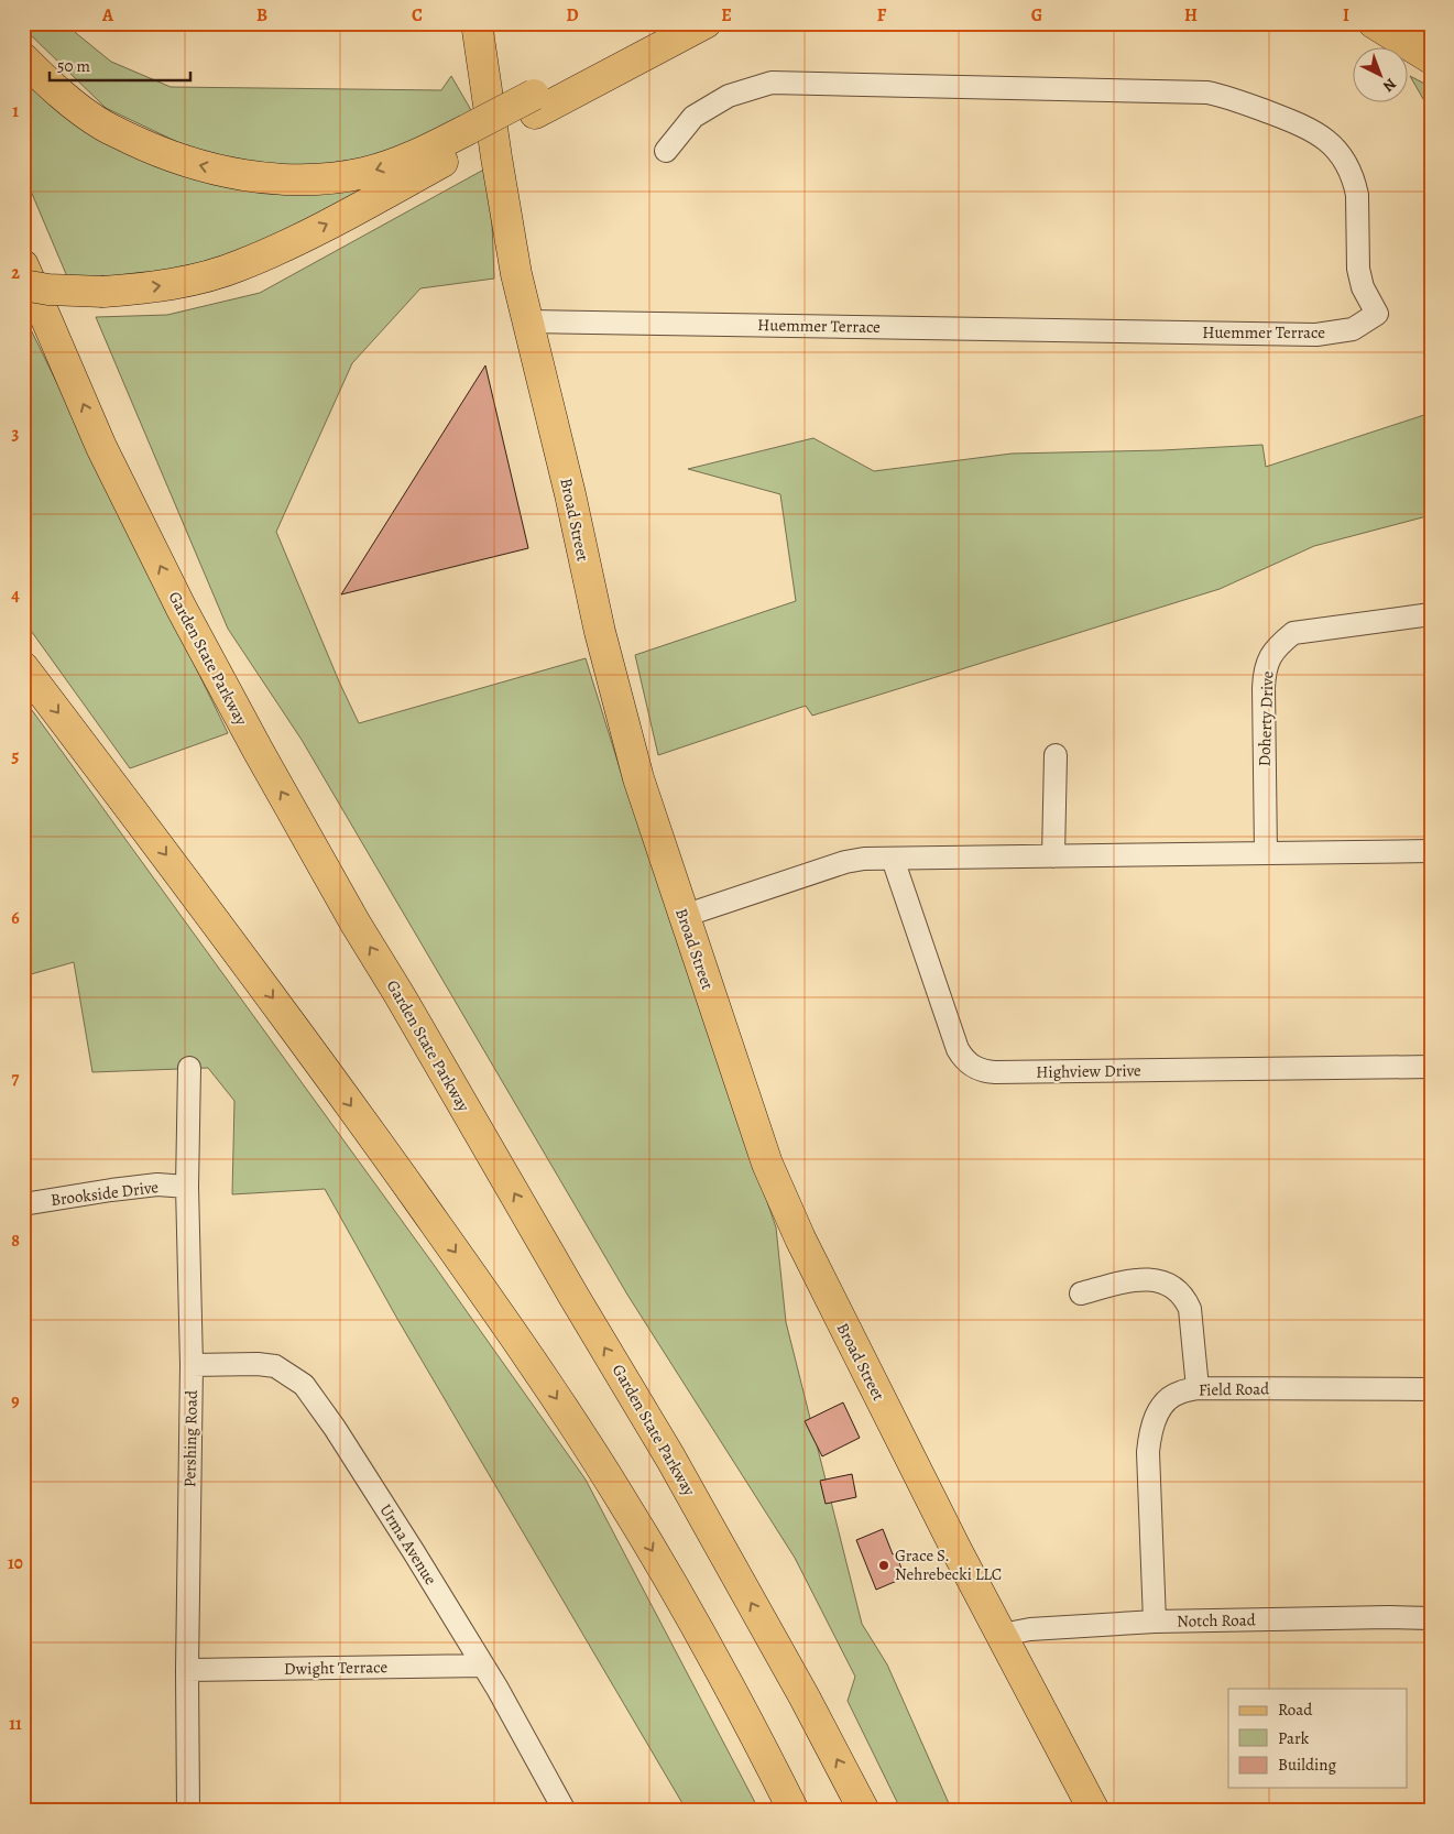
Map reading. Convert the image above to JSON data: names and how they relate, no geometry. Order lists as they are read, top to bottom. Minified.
{"streets":{"main road":["Broad Street","Garden State Parkway"],"street":["Huemmer Terrace","Doherty Drive","Highview Drive","Brookside Drive","Field Road","Pershing Road","Urma Avenue","Notch Road","Dwight Terrace"]},"crossings":[["Huemmer Terrace","Broad Street"],["Broad Street","Notch Road"],["Brookside Drive","Pershing Road"],["Field Road","Notch Road"],["Pershing Road","Urma Avenue"],["Pershing Road","Dwight Terrace"],["Urma Avenue","Dwight Terrace"]],"places":["Grace S. Nehrebecki LLC"],"legend":["Road","Park","Building"],"scale_bar":"50 m","north":"bottom right","grid":{"columns":["A","B","C","D","E","F","G","H","I"],"rows":["1","2","3","4","5","6","7","8","9","10","11"]}}
